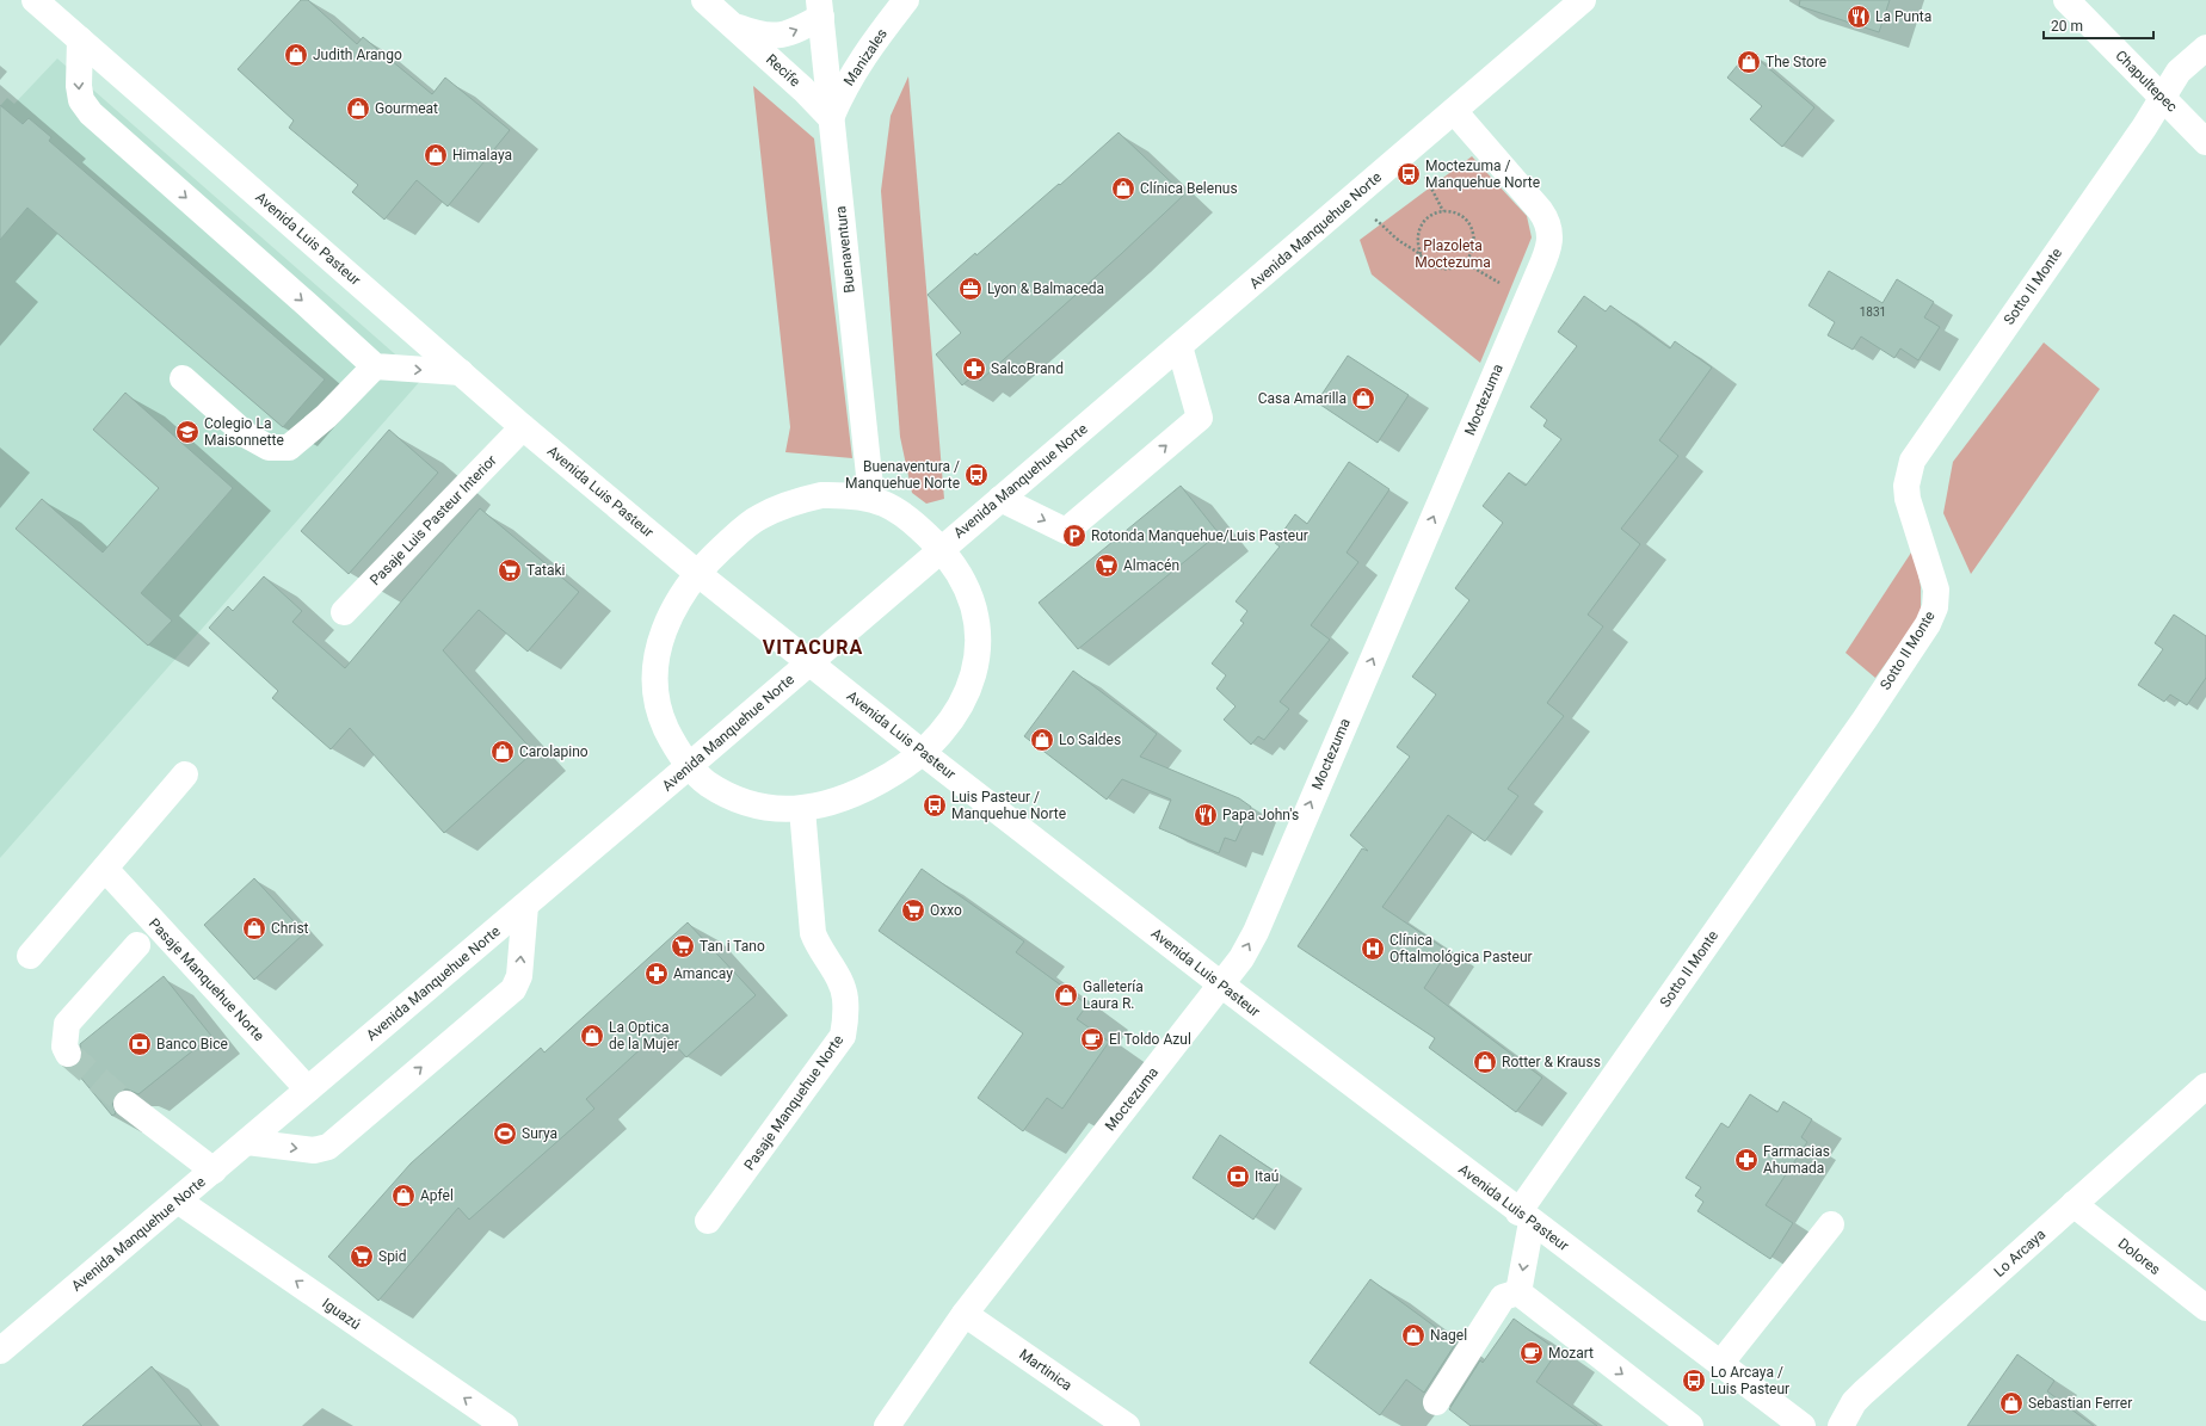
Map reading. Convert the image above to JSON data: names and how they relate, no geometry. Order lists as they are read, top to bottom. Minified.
{"streets":{"street":["Manizales","Recife","Chapultepec","Avenida Manquehue Norte","Avenida Luis Pasteur","Buenaventura","Sotto Il Monte","Moctezuma","Pasaje Luis Pasteur Interior","Pasaje Manquehue Norte","Lo Arcaya","Dolores","Iguazú","Martinica"]},"crossings":[["Manizales","Recife"],["Manizales","Buenaventura"],["Recife","Buenaventura"],["Chapultepec","Sotto Il Monte"],["Avenida Manquehue Norte","Avenida Luis Pasteur"],["Avenida Manquehue Norte","Moctezuma"],["Avenida Manquehue Norte","Pasaje Manquehue Norte"],["Avenida Manquehue Norte","Iguazú"],["Avenida Luis Pasteur","Sotto Il Monte"],["Avenida Luis Pasteur","Moctezuma"],["Avenida Luis Pasteur","Pasaje Luis Pasteur Interior"],["Moctezuma","Martinica"],["Lo Arcaya","Dolores"]],"one_way":["Moctezuma","Iguazú"],"districts":["VITACURA"],"parks":["Plazoleta Moctezuma"],"places":{"restaurant":["La Punta","Papa John's"],"shop":["Judith Arango","The Store","Gourmeat","Himalaya","Clínica Belenus","Casa Amarilla","Lo Saldes","Carolapino","Christ","Galletería Laura R.","La Optica de la Mujer","Rotter & Krauss","Apfel","Nagel","Sebastian Ferrer"],"bus stop":["Moctezuma / Manquehue Norte","Buenaventura / Manquehue Norte","Luis Pasteur / Manquehue Norte","Lo Arcaya / Luis Pasteur"],"office":["Lyon & Balmaceda"],"pharmacy":["SalcoBrand","Amancay","Farmacias Ahumada"],"school or university":["Colegio La Maisonnette"],"parking":["Rotonda Manquehue/Luis Pasteur"],"supermarket":["Almacén","Tataki","Oxxo","Tan i Tano","Spid"],"hospital":["Clínica Oftalmológica Pasteur"],"cafe":["El Toldo Azul","Mozart"],"bank":["Banco Bice","Itaú"],"sports":["Surya"]},"house_numbers":["1831"],"scale_bar":"20 m"}
